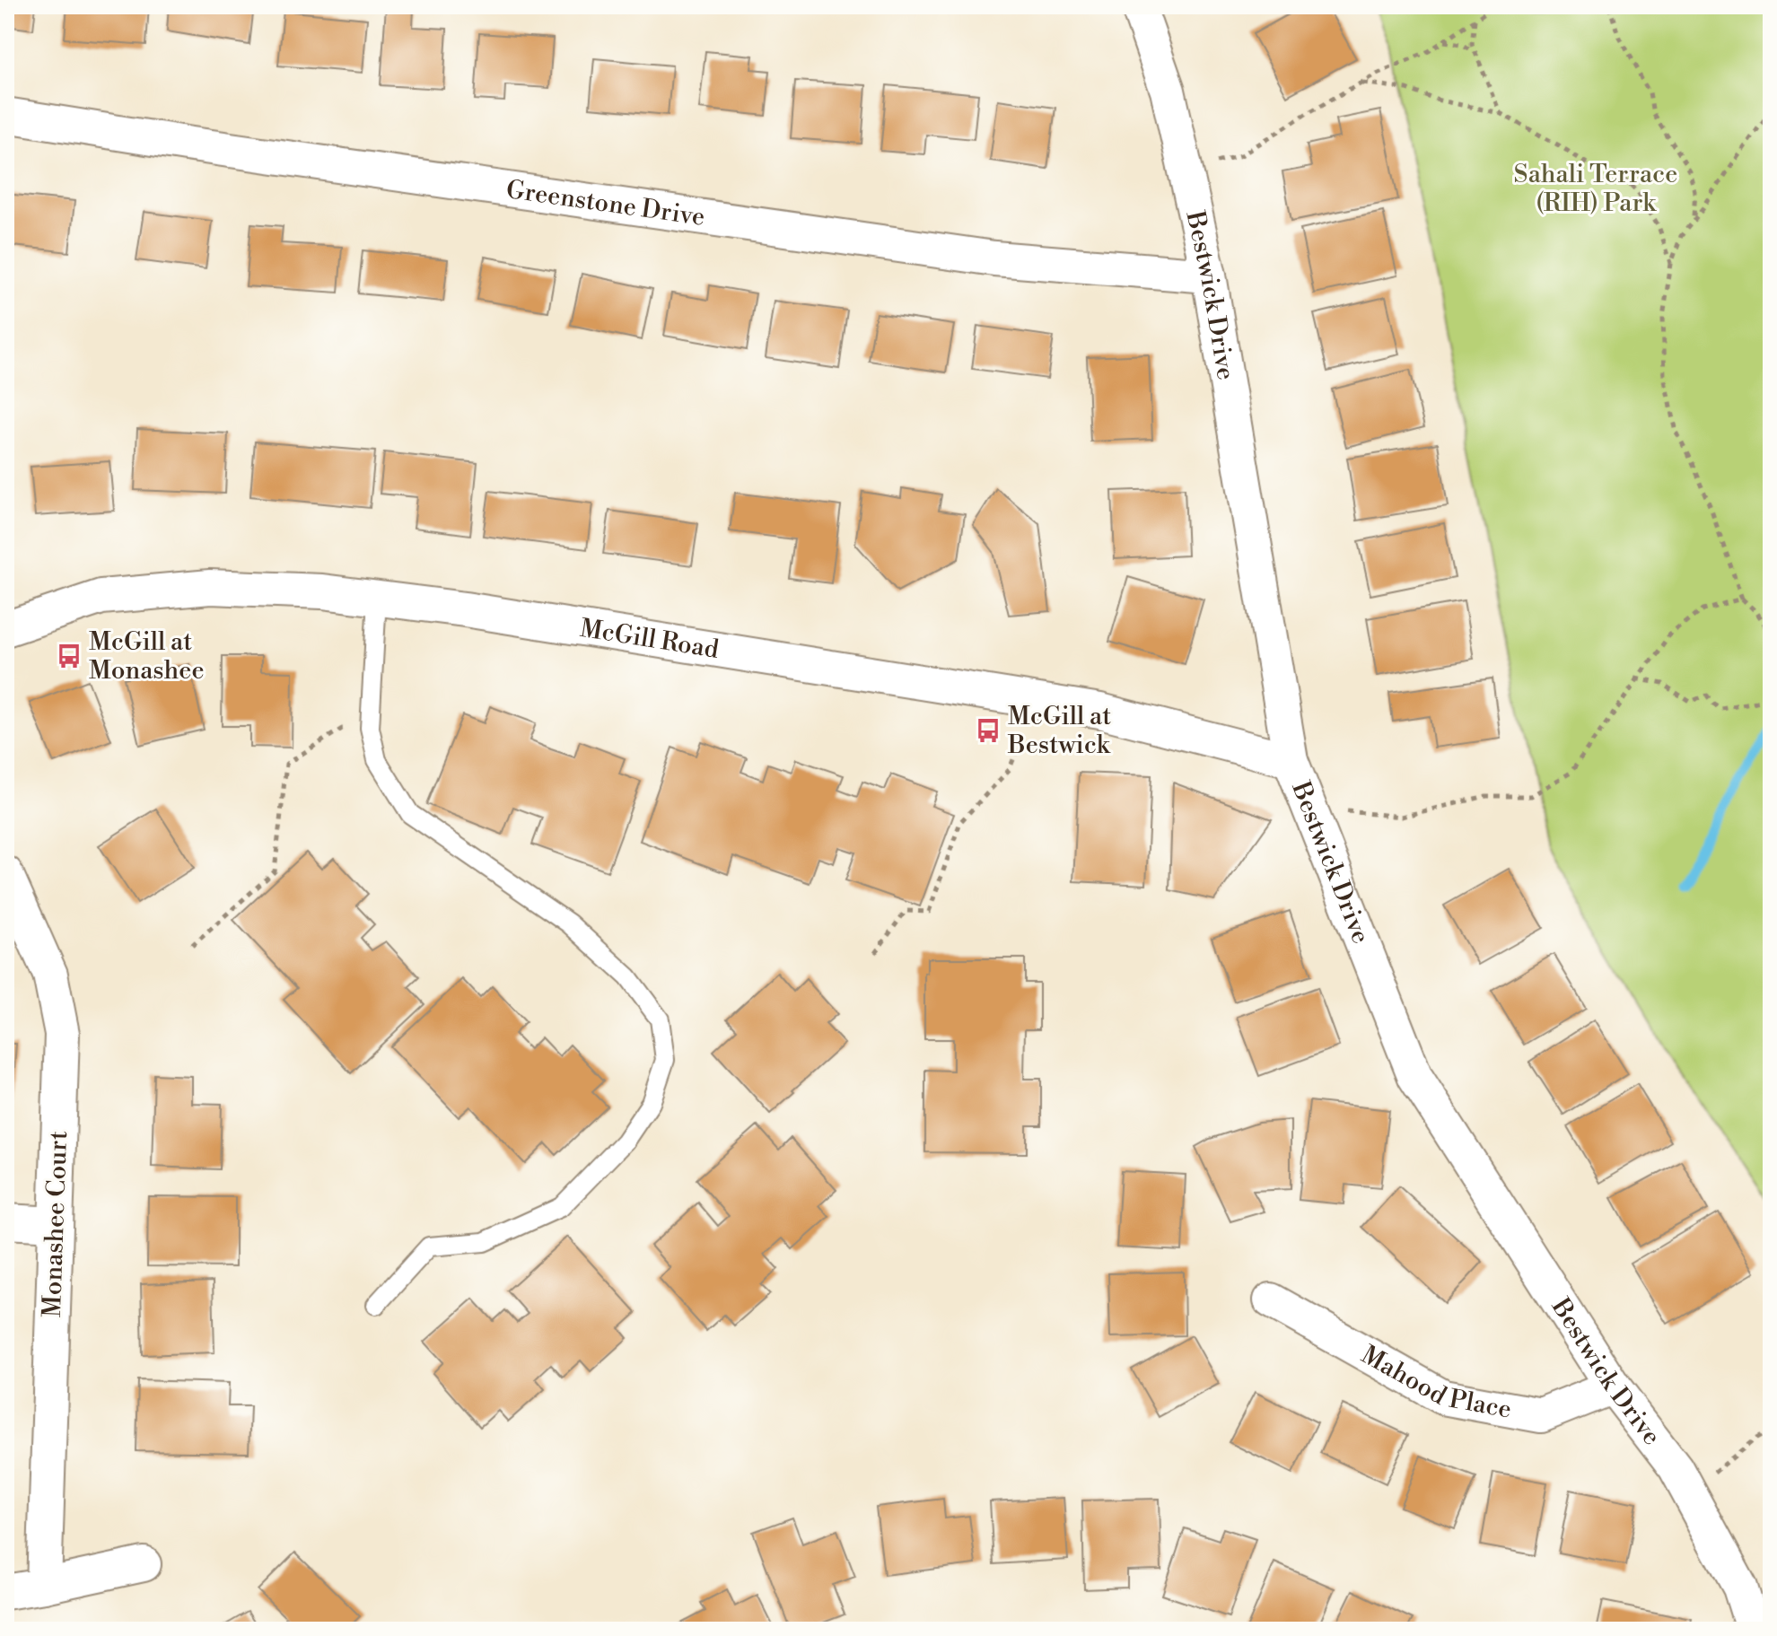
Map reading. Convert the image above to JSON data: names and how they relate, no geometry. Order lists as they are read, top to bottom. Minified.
{"streets":{"street":["Greenstone Drive","Bestwick Drive","McGill Road","Monashee Court","Mahood Place"]},"crossings":[["Greenstone Drive","Bestwick Drive"],["Bestwick Drive","McGill Road"],["Bestwick Drive","Mahood Place"]],"parks":["Sahali Terrace (RIH) Park"],"places":{"bus stop":["McGill at Monashee","McGill at Bestwick"]}}
